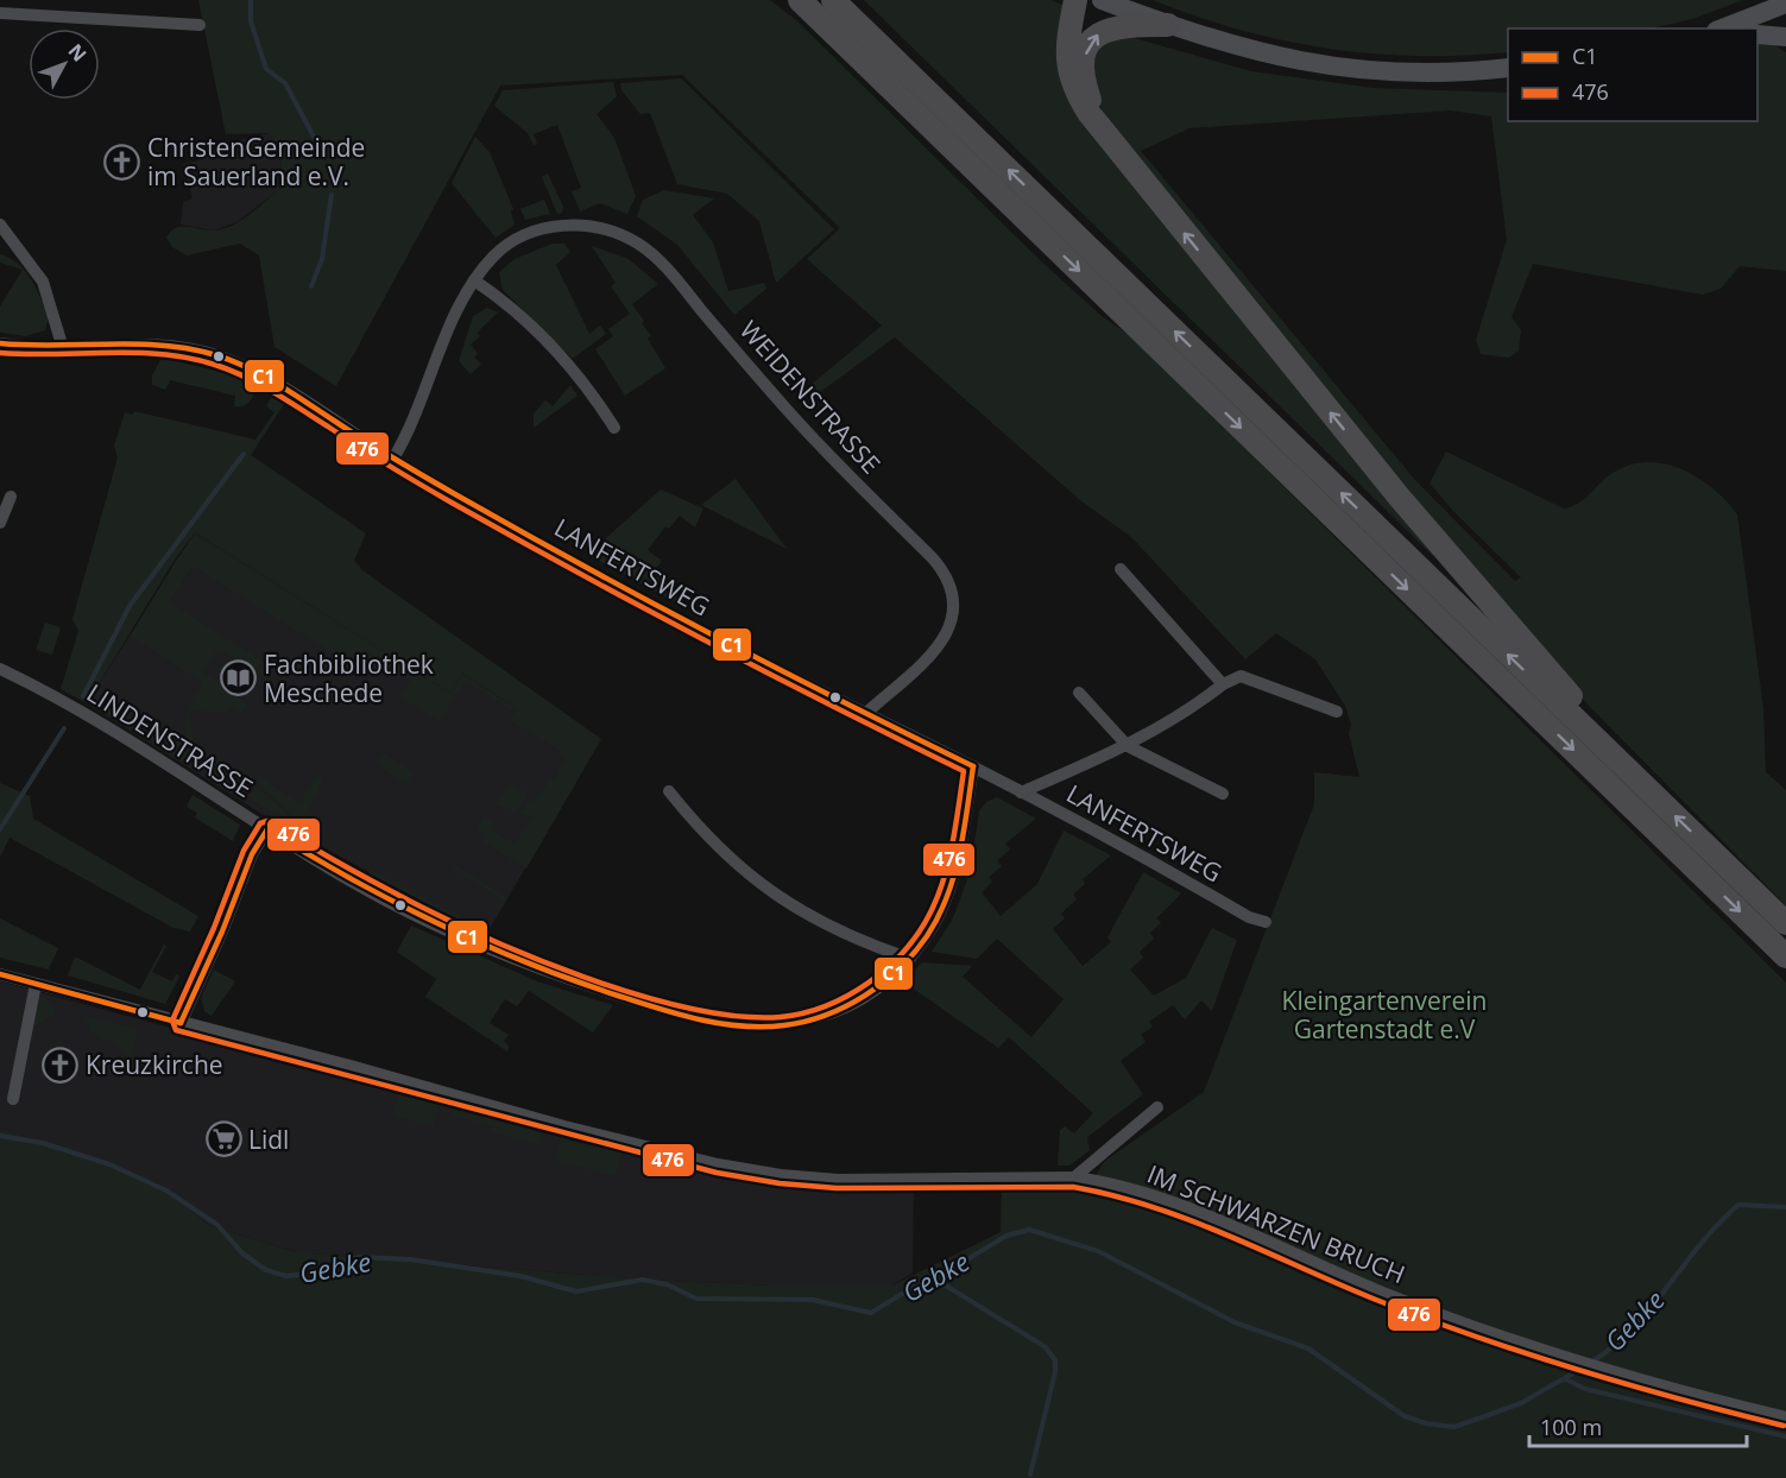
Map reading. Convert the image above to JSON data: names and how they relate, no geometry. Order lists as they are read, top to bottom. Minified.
{"streets":{"street":["WEIDENSTRASSE","LANFERTSWEG","LINDENSTRASSE","IM SCHWARZEN BRUCH"]},"crossings":[["WEIDENSTRASSE","LANFERTSWEG"],["LANFERTSWEG","LINDENSTRASSE"]],"water":["Gebke"],"parks":["Kleingartenverein Gartenstadt e.V"],"places":{"church":["ChristenGemeinde im Sauerland e.V.","Kreuzkirche"],"library":["Fachbibliothek Meschede"],"supermarket":["Lidl"]},"lines":["transit line C1","transit line 476"],"legend":["C1","476"],"scale_bar":"100 m","north":"top right"}
